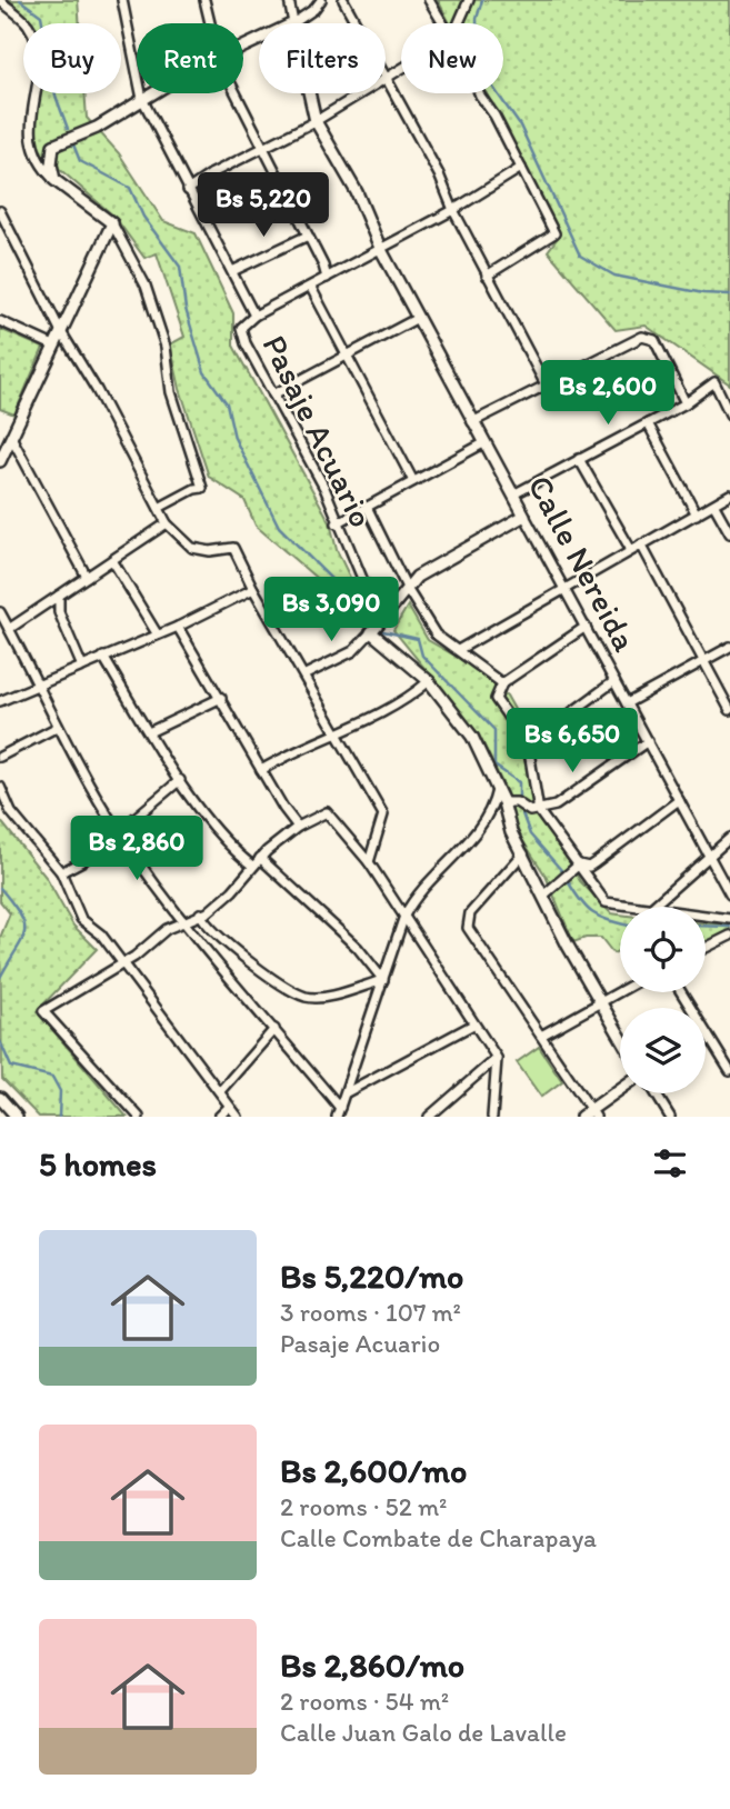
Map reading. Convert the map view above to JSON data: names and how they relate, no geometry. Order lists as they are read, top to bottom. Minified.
{"streets":{"street":["Pasaje Acuario","Calle Nereida"]},"crossings":[["Pasaje Acuario","Calle Nereida"]],"page":{"chip":["Buy","Rent","Filters","New"],"price":["Bs 5,220","Bs 2,600","Bs 3,090","Bs 6,650","Bs 2,860"],"heading":"5 homes","list":[{"name":"Bs 5,220/mo","note":"3 rooms · 107 m² · Pasaje Acuario"},{"name":"Bs 2,600/mo","note":"2 rooms · 52 m² · Calle Combate de Charapaya"},{"name":"Bs 2,860/mo","note":"2 rooms · 54 m² · Calle Juan Galo de Lavalle"}]}}
